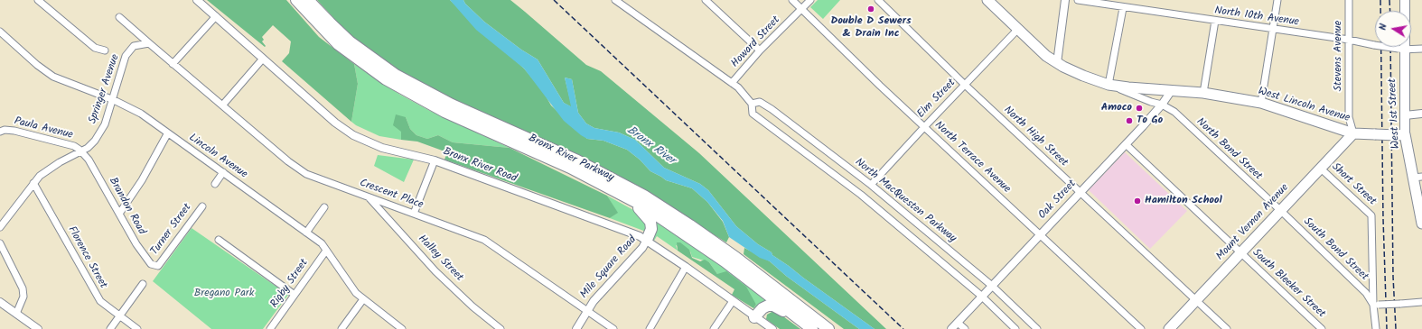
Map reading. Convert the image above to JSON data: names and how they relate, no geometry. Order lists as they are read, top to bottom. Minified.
{"streets":{"highway":["Bronx River Parkway"],"main road":["West Lincoln Avenue","West 1st Street","Mount Vernon Avenue"],"street":["North 10th Avenue","Howard Street","Stevens Avenue","Springer Avenue","Elm Street","Paula Avenue","North High Street","North Bond Street","Lincoln Avenue","North Terrace Avenue","Bronx River Road","Short Street","Crescent Place","Oak Street","North MacQuesten Parkway","Brandon Road","Turner Street","South Bond Street","Florence Street","Halley Street","Mile Square Road","Rigby Street","South Bleeker Street"]},"crossings":[["North 10th Avenue","Stevens Avenue"],["North 10th Avenue","West 1st Street"],["Howard Street","North Terrace Avenue"],["Howard Street","North MacQuesten Parkway"],["Stevens Avenue","West Lincoln Avenue"],["Stevens Avenue","Mount Vernon Avenue"],["Springer Avenue","Paula Avenue"],["Springer Avenue","Lincoln Avenue"],["Springer Avenue","Brandon Road"],["Springer Avenue","Florence Street"],["Elm Street","West Lincoln Avenue"],["Elm Street","North High Street"],["Elm Street","North Terrace Avenue"],["Elm Street","North MacQuesten Parkway"],["West Lincoln Avenue","West 1st Street"],["West Lincoln Avenue","North Bond Street"],["West Lincoln Avenue","Oak Street"],["West Lincoln Avenue","Mount Vernon Avenue"],["Paula Avenue","Brandon Road"],["North High Street","Oak Street"],["North High Street","Mount Vernon Avenue"],["North Bond Street","Oak Street"],["North Bond Street","Mount Vernon Avenue"],["North Bond Street","South Bond Street"],["Lincoln Avenue","Rigby Street"],["North Terrace Avenue","Oak Street"],["Bronx River Road","Mile Square Road"],["Short Street","Mount Vernon Avenue"],["Short Street","South Bond Street"],["Crescent Place","Halley Street"],["Crescent Place","Mile Square Road"],["Oak Street","North MacQuesten Parkway"],["Oak Street","South Bleeker Street"],["Brandon Road","Turner Street"],["Mount Vernon Avenue","South Bond Street"],["Mount Vernon Avenue","South Bleeker Street"]],"water":["Bronx River"],"parks":["Bregano Park"],"places":["Double D Sewers & Drain Inc","Amoco","To Go","Hamilton School"],"north":"left"}
